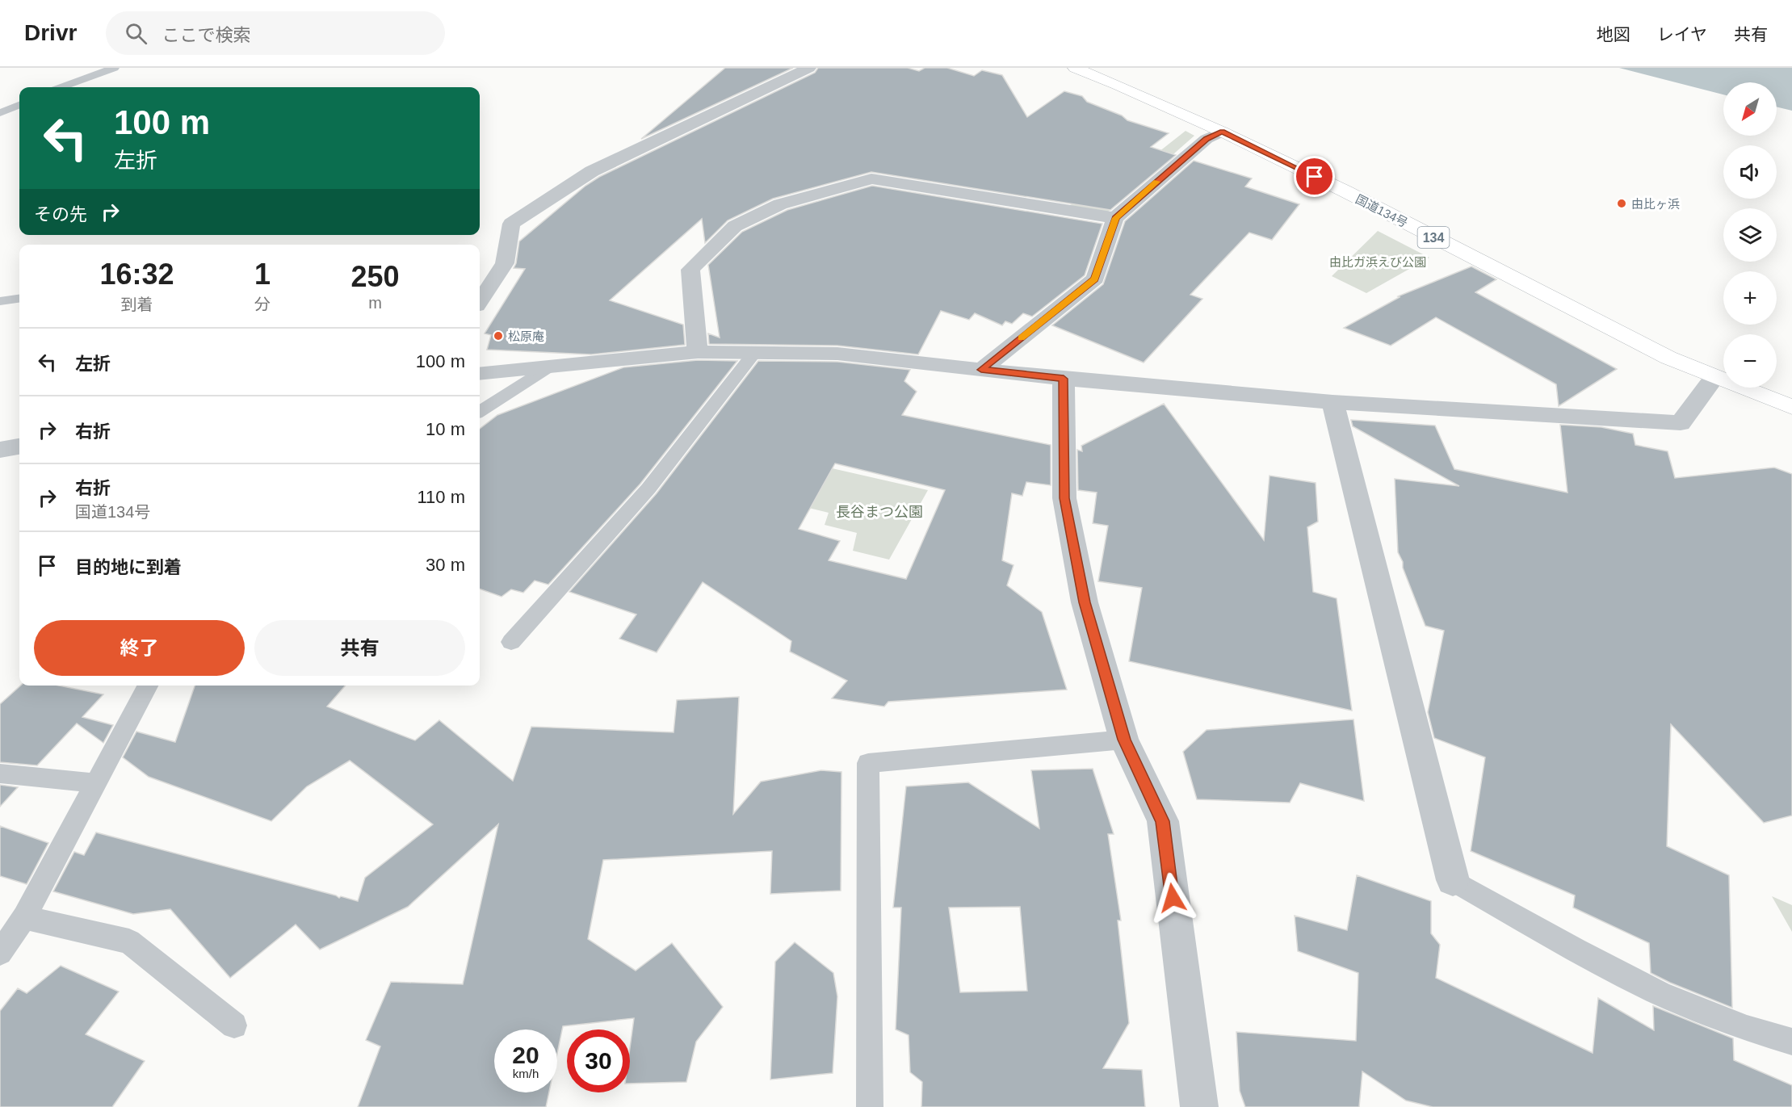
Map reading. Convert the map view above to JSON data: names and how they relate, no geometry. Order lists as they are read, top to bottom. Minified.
{"streets":{"highway":["国道134号","134"]},"parks":["由比ガ浜えび公園","長谷まつ公園"],"places":["由比ヶ浜","松原庵"],"north":"bottom left","page":{"header":"Drivr","search":"ここで検索","nav":["地図","レイヤ","共有"],"map_buttons":["+","−"],"turn":["100 m","左折"],"then":"その先","eta":["16:32","到着","1","分","250","m"],"list":[{"name":"左折","value":"100 m"},{"name":"右折","value":"10 m"},{"name":"右折","note":"国道134号","value":"110 m"},{"name":"目的地に到着","value":"30 m"}],"buttons":["終了","共有"],"speed":"20 km/h","limit":"30"}}
